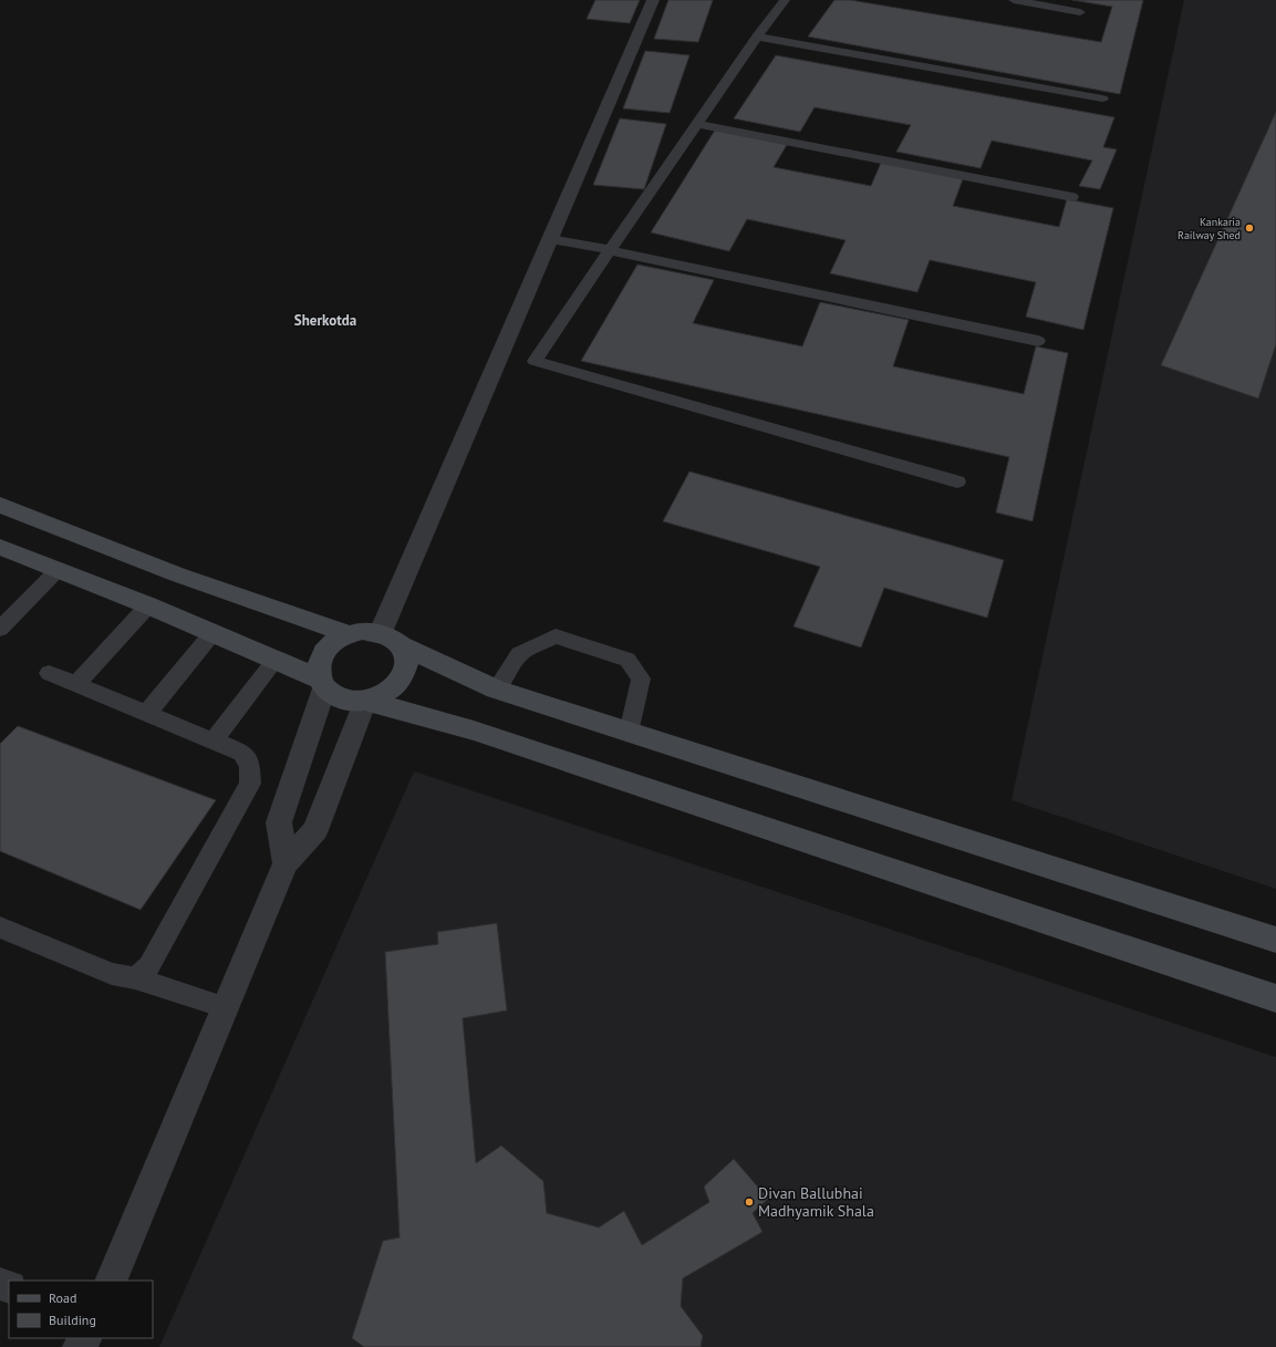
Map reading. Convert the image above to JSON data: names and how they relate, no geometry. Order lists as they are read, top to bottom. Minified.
{"districts":["Sherkotda"],"places":["Kankaria Railway Shed","Divan Ballubhai Madhyamik Shala"],"legend":["Road","Building"]}
